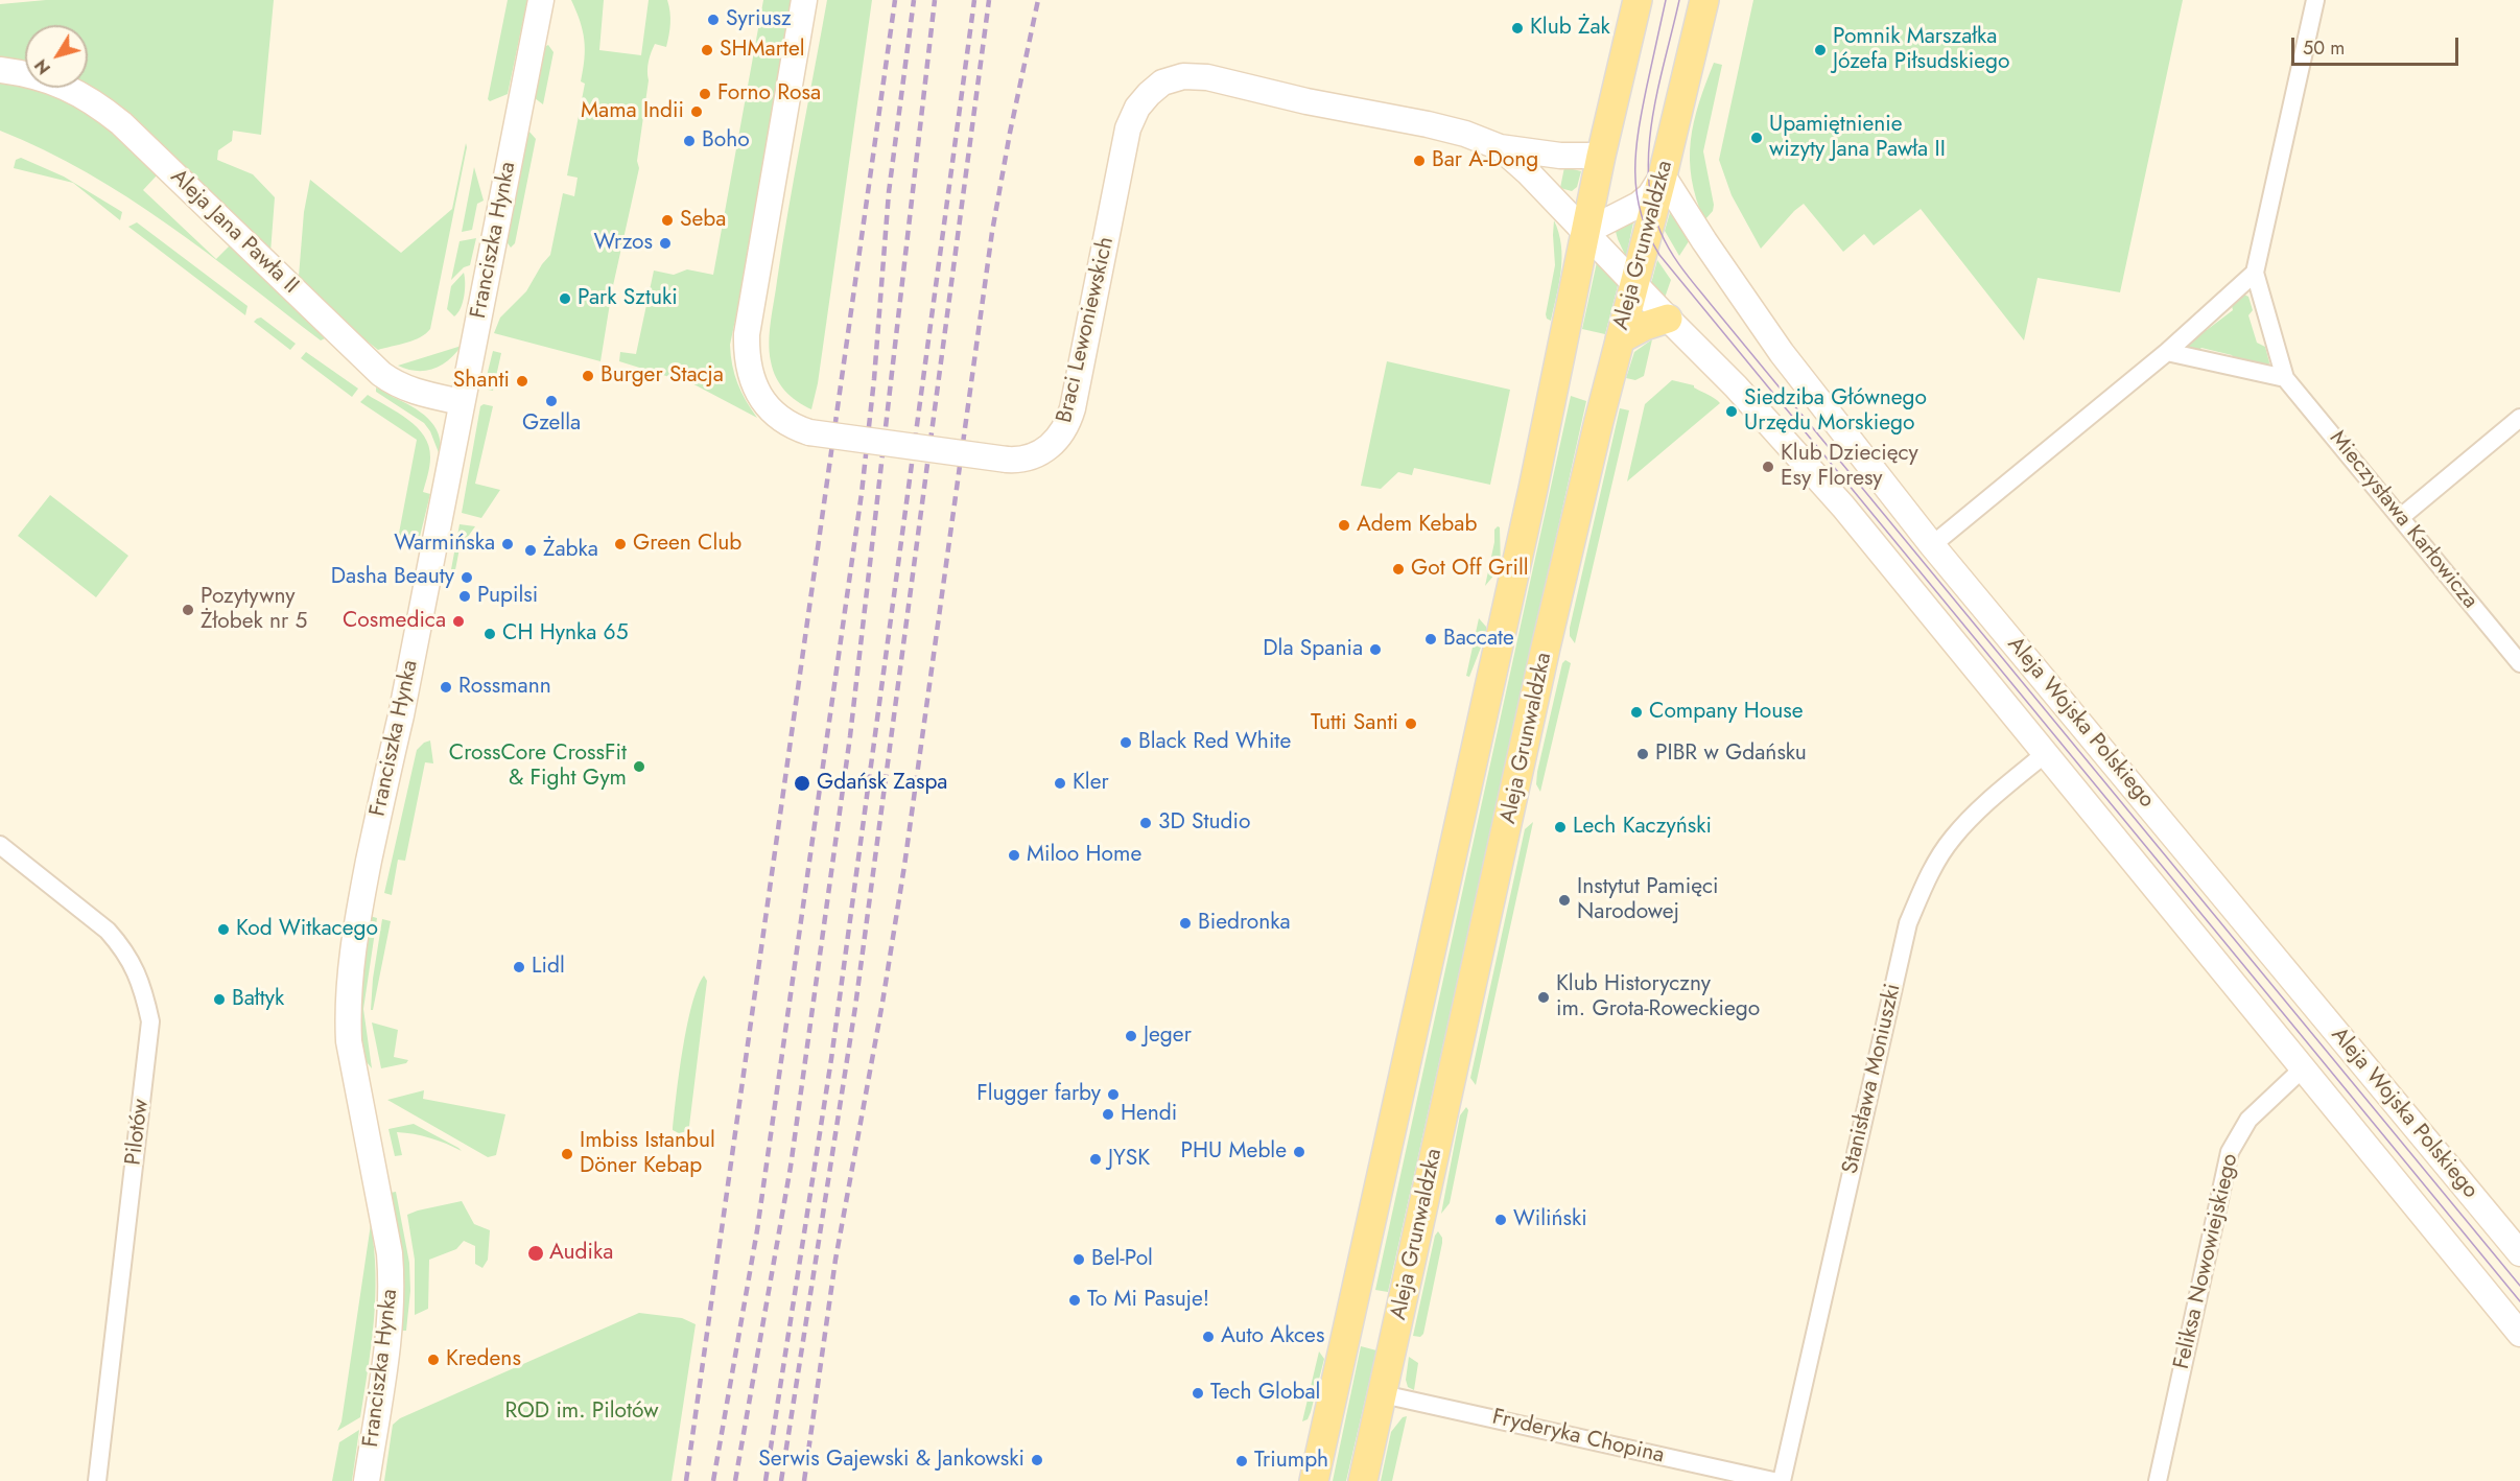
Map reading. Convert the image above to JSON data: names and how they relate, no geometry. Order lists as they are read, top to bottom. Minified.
{"streets":{"main road":["Aleja Grunwaldzka"],"street":["Aleja Jana Pawła II","Franciszka Hynka","Braci Lewoniewskich","Mieczysława Karłowicza","Aleja Wojska Polskiego","Stanisława Moniuszki","Pilotów","Feliksa Nowowiejskiego","Fryderyka Chopina"]},"crossings":[["Aleja Jana Pawła II","Franciszka Hynka"],["Aleja Grunwaldzka","Braci Lewoniewskich"],["Aleja Grunwaldzka","Aleja Wojska Polskiego"],["Aleja Grunwaldzka","Fryderyka Chopina"],["Braci Lewoniewskich","Aleja Wojska Polskiego"],["Aleja Wojska Polskiego","Stanisława Moniuszki"],["Aleja Wojska Polskiego","Feliksa Nowowiejskiego"]],"parks":["ROD im. Pilotów"],"places":["Syriusz","Klub Żak","SHMartel","Pomnik Marszałka Józefa Piłsudskiego","Forno Rosa","Mama Indii","Upamiętnienie wizyty Jana Pawła II","Boho","Bar A-Dong","Seba","Wrzos","Park Sztuki","Burger Stacja","Shanti","Gzella","Siedziba Głównego Urzędu Morskiego","Klub Dziecięcy Esy Floresy","Adem Kebab","Warmińska","Green Club","Żabka","Got Off Grill","Dasha Beauty","Pupilsi","Pozytywny Żłobek nr 5","Cosmedica","CH Hynka 65","Baccate","Dla Spania","Rossmann","Company House","Tutti Santi","Black Red White","PIBR w Gdańsku","CrossCore CrossFit & Fight Gym","Gdańsk Zaspa","Kler","3D Studio","Lech Kaczyński","Miloo Home","Instytut Pamięci Narodowej","Biedronka","Kod Witkacego","Lidl","Klub Historyczny im. Grota-Roweckiego","Bałtyk","Jeger","Flugger farby","Hendi","PHU Meble","Imbiss Istanbul Döner Kebap","JYSK","Wiliński","Audika","Bel-Pol","To Mi Pasuje!","Auto Akces","Kredens","Tech Global","Serwis Gajewski & Jankowski","Triumph"],"scale_bar":"50 m","north":"bottom left"}
